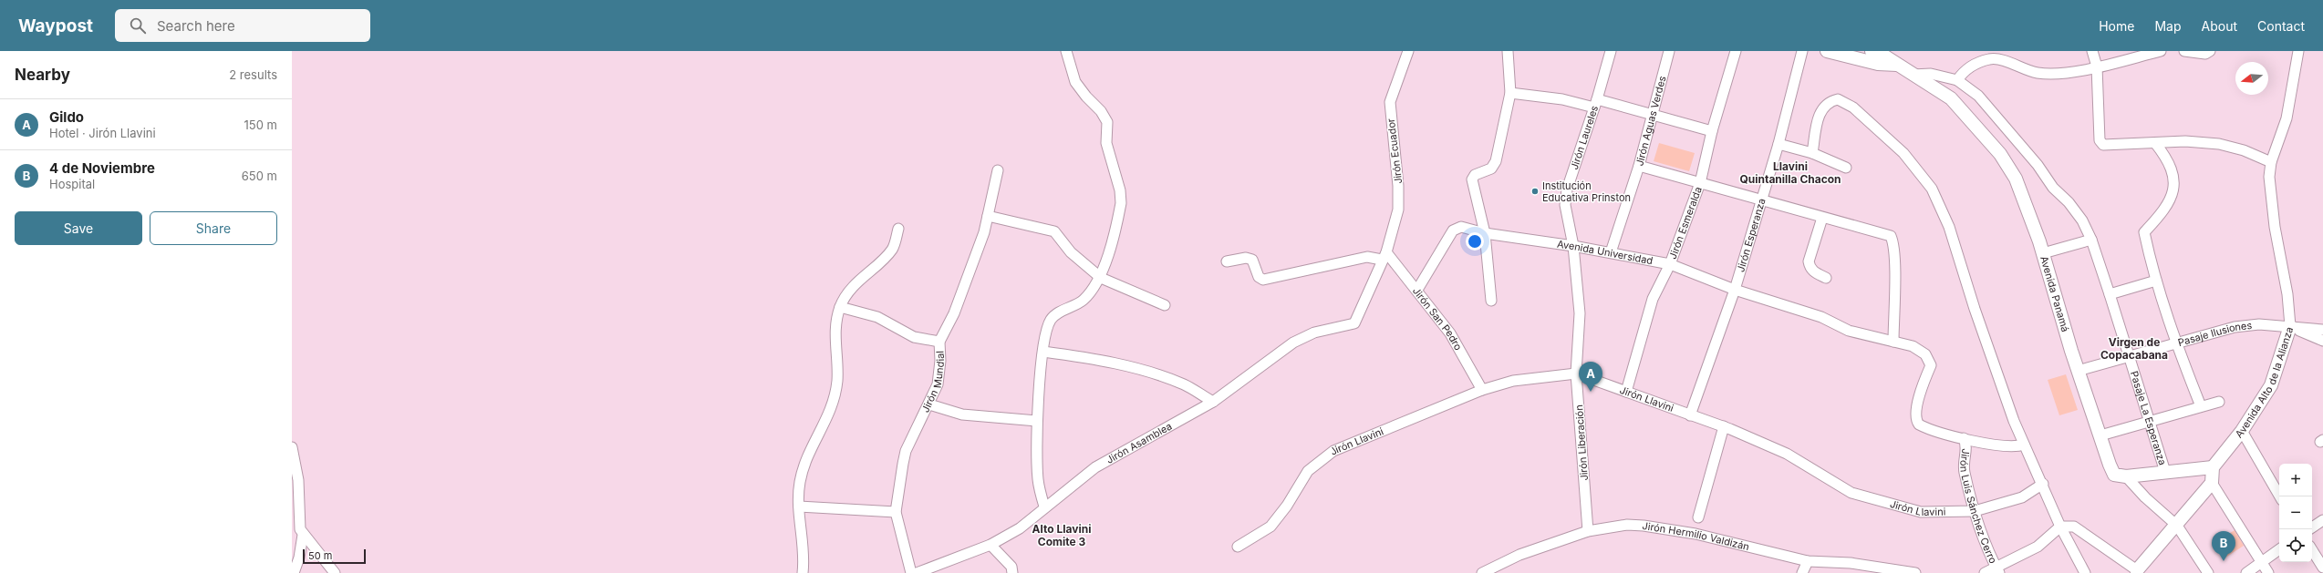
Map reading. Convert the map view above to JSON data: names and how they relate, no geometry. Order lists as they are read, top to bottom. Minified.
{"streets":{"street":["Jirón Aguas Verdes","Jirón Laureles","Jirón Ecuador","Jirón Esmeralda","Jirón Esperanza","Avenida Universidad","Avenida Panamá","Jirón San Pedro","Pasaje Ilusiones","Jirón Mundial","Avenida Alto de la Alianza","Jirón Llavini","Pasaje La Esperanza","Jirón Asamblea","Jirón Liberación","Jirón Luis Sánchez Cerro","Jirón Hermilio Valdizán"]},"crossings":[["Jirón Aguas Verdes","Avenida Universidad"],["Jirón Laureles","Avenida Universidad"],["Jirón Laureles","Jirón Liberación"],["Jirón Ecuador","Jirón San Pedro"],["Jirón Ecuador","Jirón Asamblea"],["Jirón Esmeralda","Avenida Universidad"],["Jirón Esmeralda","Jirón Llavini"],["Jirón Esperanza","Avenida Universidad"],["Jirón Esperanza","Jirón Llavini"],["Avenida Universidad","Jirón San Pedro"],["Avenida Universidad","Jirón Liberación"],["Avenida Universidad","Jirón Luis Sánchez Cerro"],["Avenida Panamá","Pasaje Ilusiones"],["Jirón San Pedro","Jirón Llavini"],["Pasaje Ilusiones","Avenida Alto de la Alianza"],["Pasaje Ilusiones","Pasaje La Esperanza"],["Jirón Llavini","Jirón Liberación"],["Jirón Llavini","Jirón Luis Sánchez Cerro"],["Jirón Liberación","Jirón Hermilio Valdizán"]],"districts":["Llavini Quintanilla Chacon","Virgen de Copacabana","Alto Llavini Comite 3"],"places":["Institución Educativa Prinston"],"scale_bar":"50 m","north":"left","page":{"header":"Waypost","search":"Search here","nav":["Home","Map","About","Contact"],"heading":["Nearby","2 results"],"list":[{"mark":"A","name":"Gildo","note":"Hotel · Jirón Llavini","value":"150 m"},{"mark":"B","name":"4 de Noviembre","note":"Hospital","value":"650 m"}],"buttons":["Save","Share"],"pins":["A","B"],"map_buttons":["+","−"],"scale":"50 m"}}
